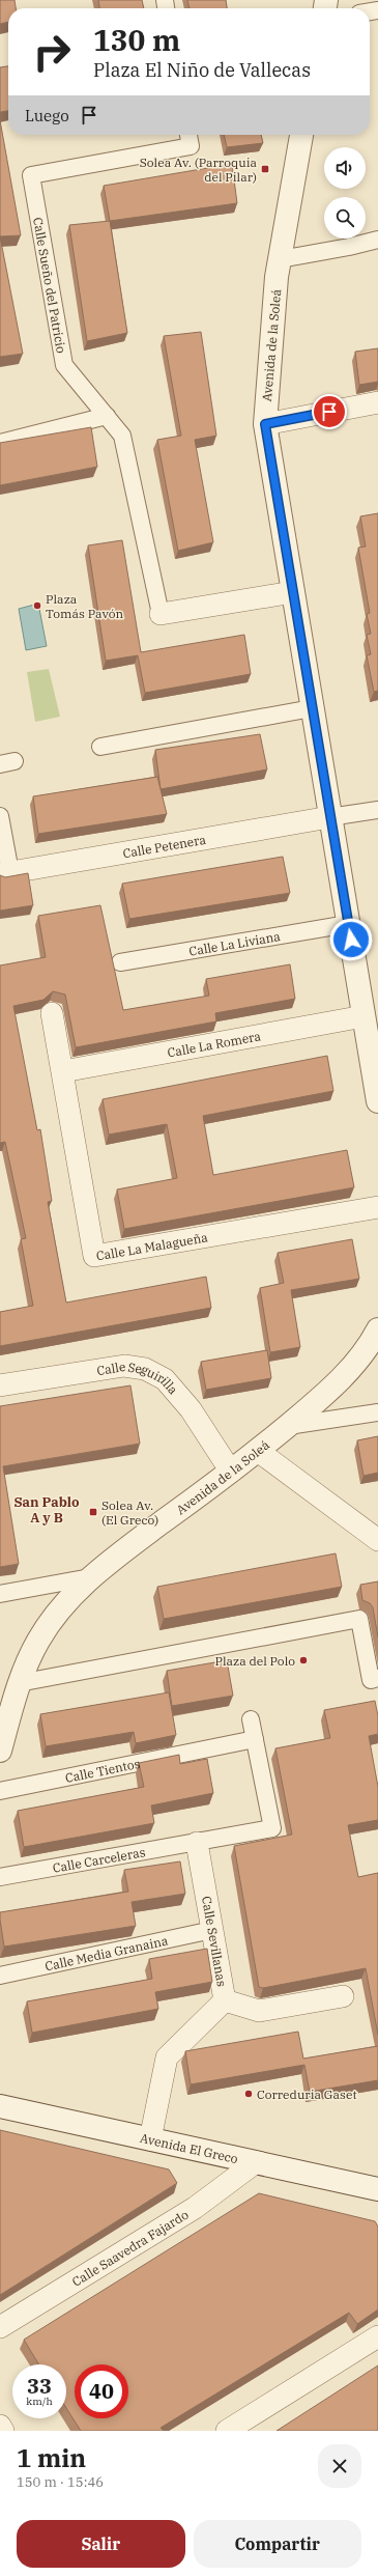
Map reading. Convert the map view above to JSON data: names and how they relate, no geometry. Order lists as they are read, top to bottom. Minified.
{"streets":{"street":["Calle Sueño del Patricio","Avenida de la Soleá","Calle Petenera","Calle La Liviana","Calle La Romera","Calle La Malagueña","Calle Seguirilla","Calle Tientos","Calle Carceleras","Calle Sevillanas","Calle Media Granaina","Avenida El Greco","Calle Saavedra Fajardo"]},"crossings":[["Calle Sueño del Patricio","Avenida de la Soleá"],["Avenida de la Soleá","Calle Petenera"],["Avenida de la Soleá","Calle La Liviana"],["Avenida de la Soleá","Calle La Romera"],["Avenida de la Soleá","Calle Seguirilla"],["Calle La Romera","Calle La Malagueña"],["Calle Tientos","Calle Carceleras"],["Calle Carceleras","Calle Sevillanas"],["Calle Sevillanas","Calle Media Granaina"],["Calle Sevillanas","Avenida El Greco"],["Avenida El Greco","Calle Saavedra Fajardo"]],"districts":["San Pablo A y B"],"places":{"transit":["Solea Av. (Parroquia del Pilar)","Solea Av. (El Greco)"],"other":["Plaza Tomás Pavón","Plaza del Polo","Correduria Gaset"]},"page":{"turn":["130 m","Plaza El Niño de Vallecas"],"then":"Luego","speed":"33 km/h","limit":"40","heading":["1 min","150 m · 15:46"],"buttons":["Salir","Compartir"]}}
